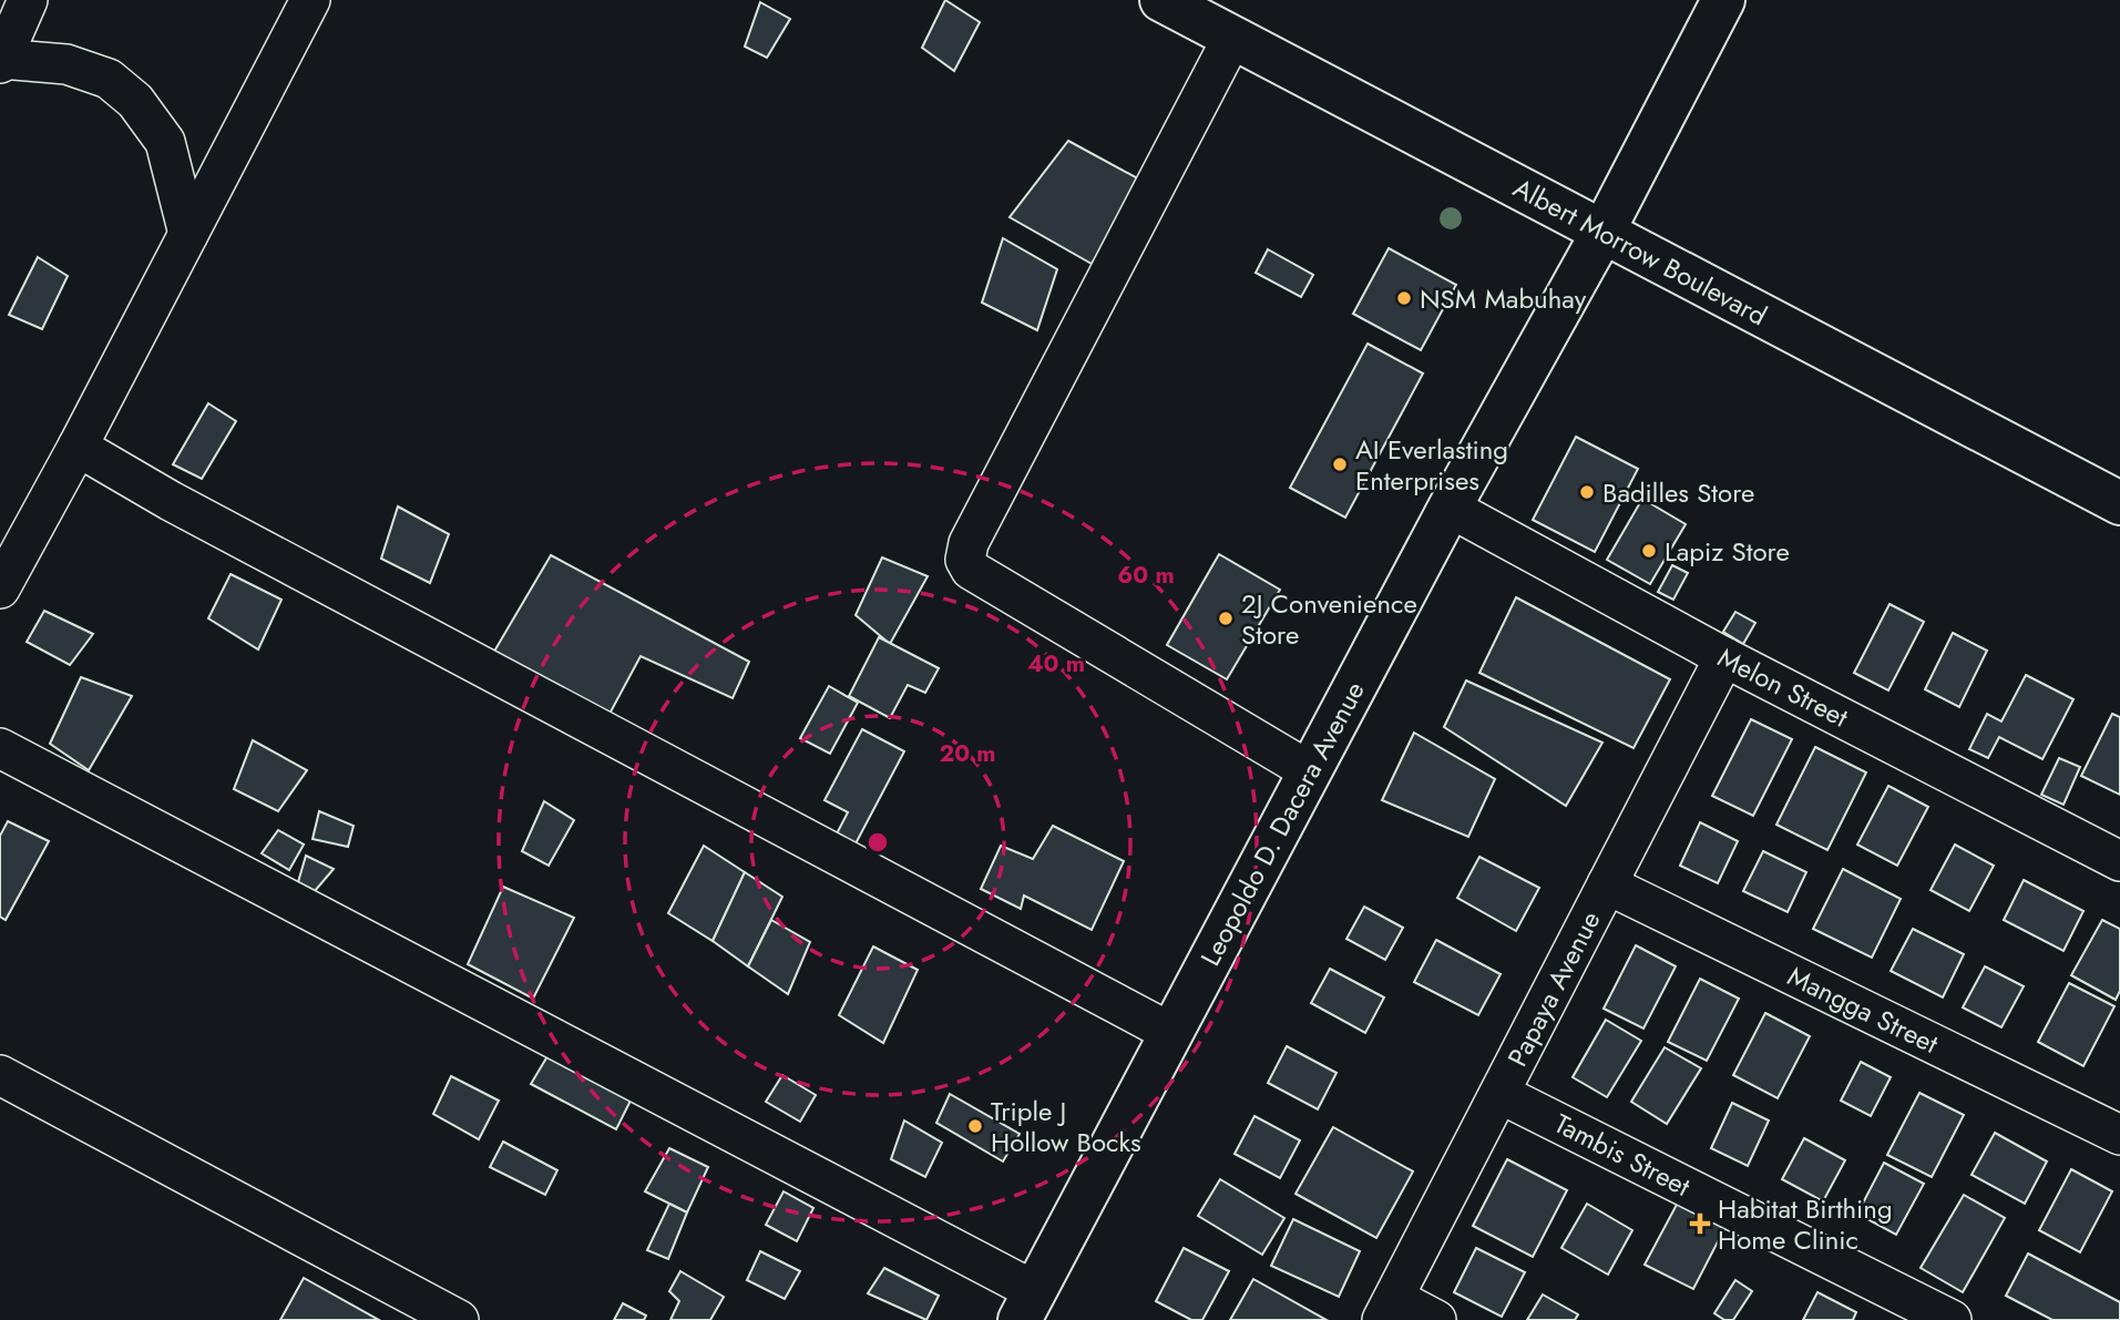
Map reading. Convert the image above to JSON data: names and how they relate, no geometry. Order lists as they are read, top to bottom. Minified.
{"streets":{"main road":["Albert Morrow Boulevard","Leopoldo D. Dacera Avenue"],"street":["Melon Street","Papaya Avenue","Mangga Street","Tambis Street"]},"crossings":[["Albert Morrow Boulevard","Leopoldo D. Dacera Avenue"],["Melon Street","Leopoldo D. Dacera Avenue"],["Melon Street","Papaya Avenue"],["Papaya Avenue","Mangga Street"],["Papaya Avenue","Tambis Street"]],"places":{"other":["NSM Mabuhay","AI Everlasting Enterprises","Badilles Store","Lapiz Store","2J Convenience Store","Triple J Hollow Bocks"],"health":["Habitat Birthing Home Clinic"]},"rings":["60 m","40 m","20 m"]}
